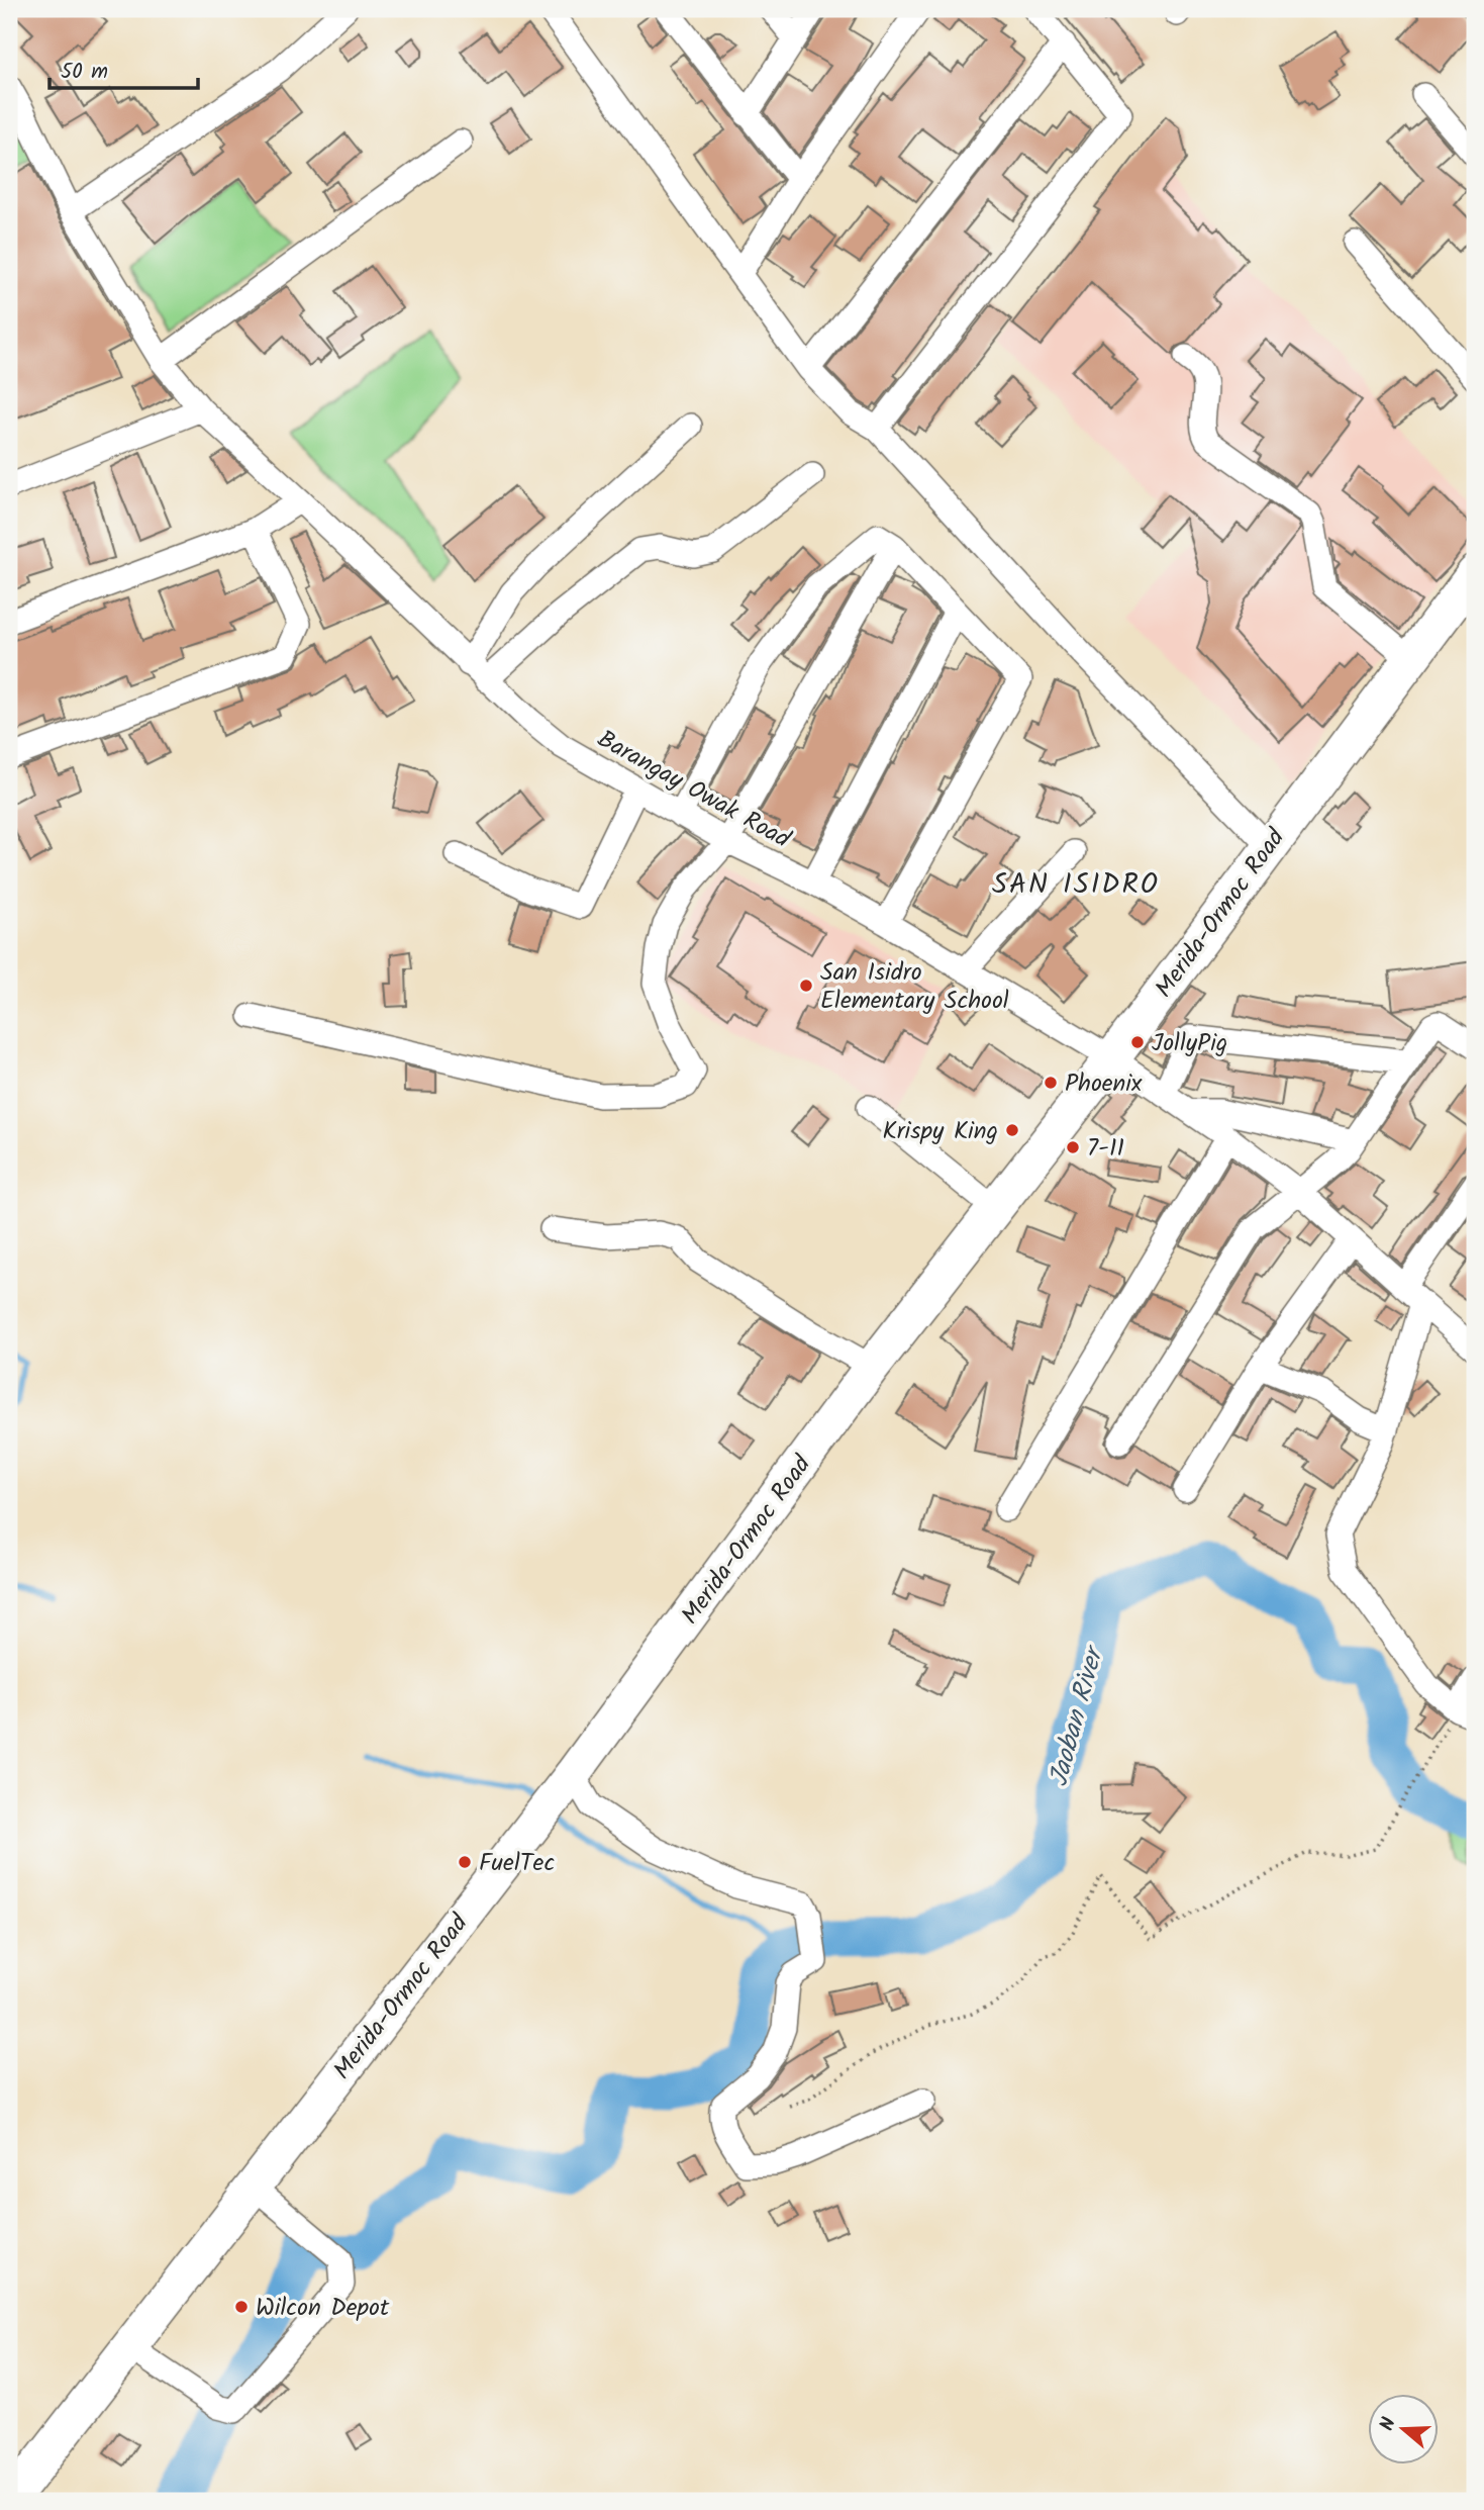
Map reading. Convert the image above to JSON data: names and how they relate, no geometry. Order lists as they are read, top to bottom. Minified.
{"streets":{"highway":["Merida-Ormoc Road"],"street":["Barangay Owak Road"]},"crossings":[["Barangay Owak Road","Merida-Ormoc Road"]],"districts":["SAN ISIDRO"],"water":["Jaoban River"],"places":["San Isidro Elementary School","JollyPig","Phoenix","Krispy King","7-11","FuelTec","Wilcon Depot"],"scale_bar":"50 m","north":"left"}
